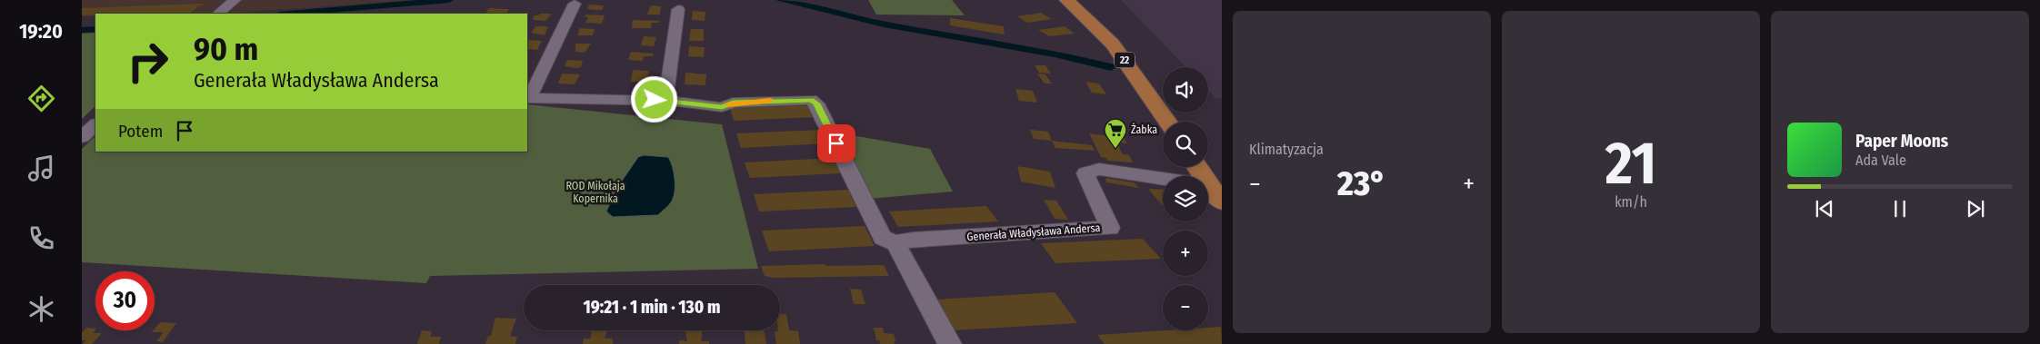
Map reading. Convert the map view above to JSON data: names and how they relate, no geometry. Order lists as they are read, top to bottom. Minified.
{"streets":{"main road":["22"],"street":["Generała Władysława Andersa"]},"parks":["ROD Mikołaja Kopernika"],"places":{"supermarket":["Żabka"]},"page":{"tabs":"19:20","tile":["Klimatyzacja",["21","km/h"]],"turn":["90 m","Generała Władysława Andersa"],"map_buttons":["+","−"],"then":"Potem","song":["Paper Moons","Ada Vale"],"heat":["−","23°","+"],"limit":"30","trip":"19:21 · 1 min · 130 m"}}
